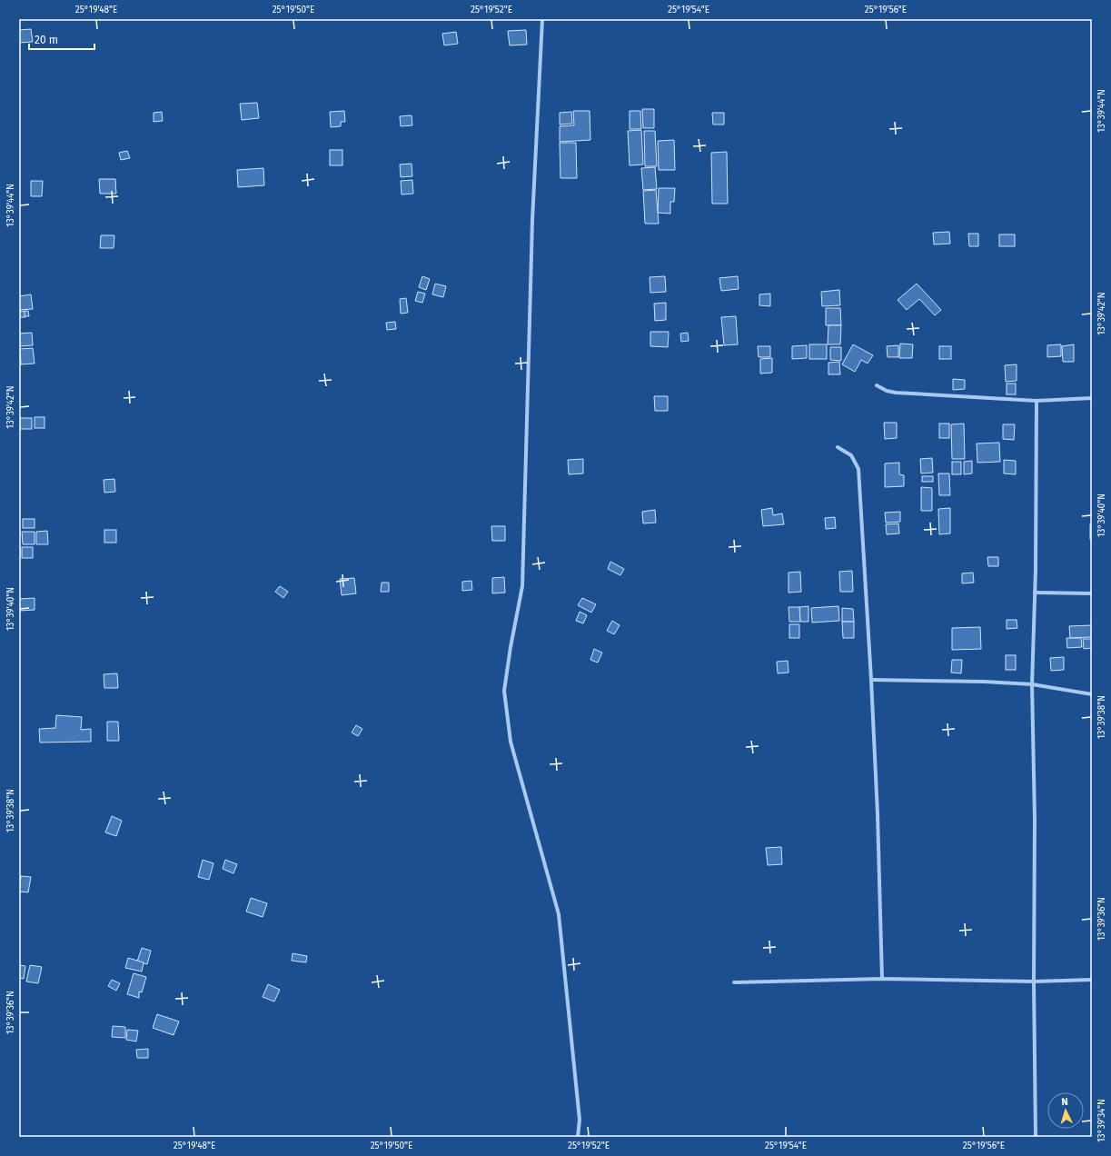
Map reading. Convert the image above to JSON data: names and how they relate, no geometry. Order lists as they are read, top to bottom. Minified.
{"scale_bar":"20 m","north":"top","coordinates":["25°19'48\"E","25°19'50\"E","25°19'52\"E","25°19'54\"E","25°19'56\"E","13°39'44\"N","13°39'42\"N","13°39'40\"N","13°39'38\"N","13°39'36\"N","13°39'34\"N"]}
